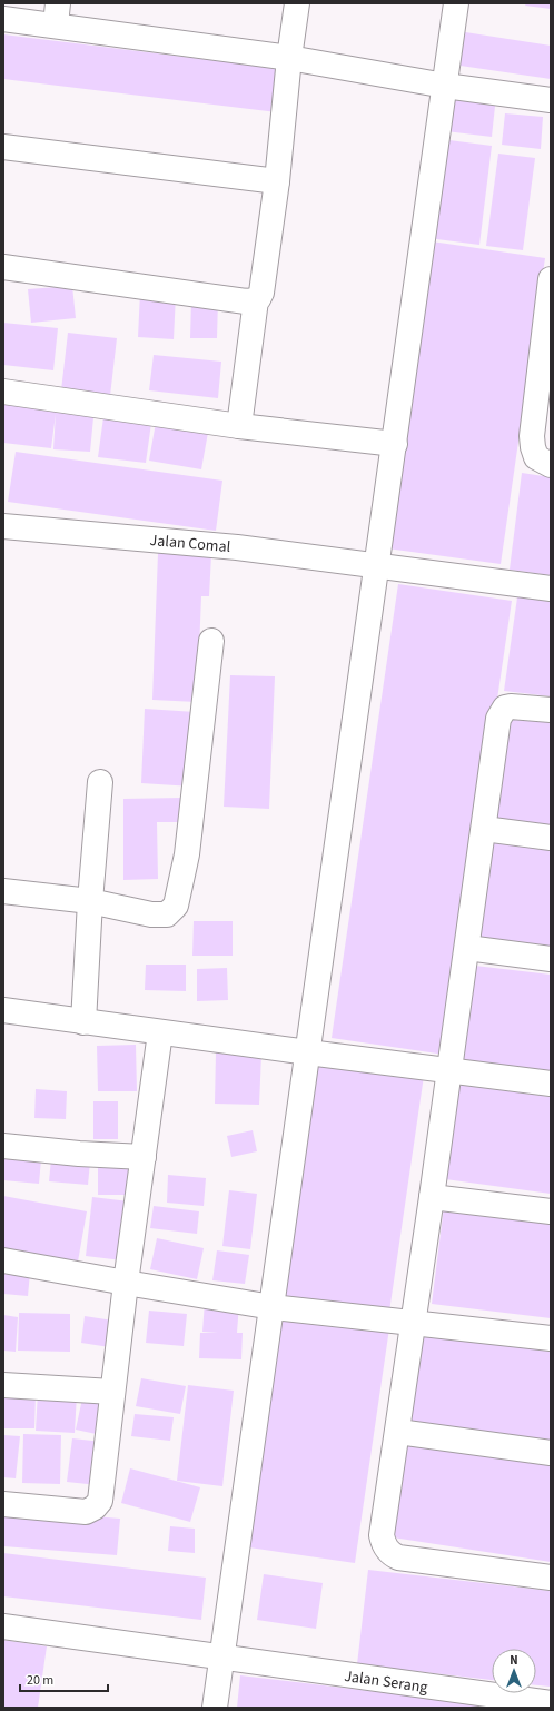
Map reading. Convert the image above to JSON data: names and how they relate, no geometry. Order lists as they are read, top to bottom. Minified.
{"streets":{"street":["Jalan Comal","Jalan Serang"]},"scale_bar":"20 m","north":"top"}
